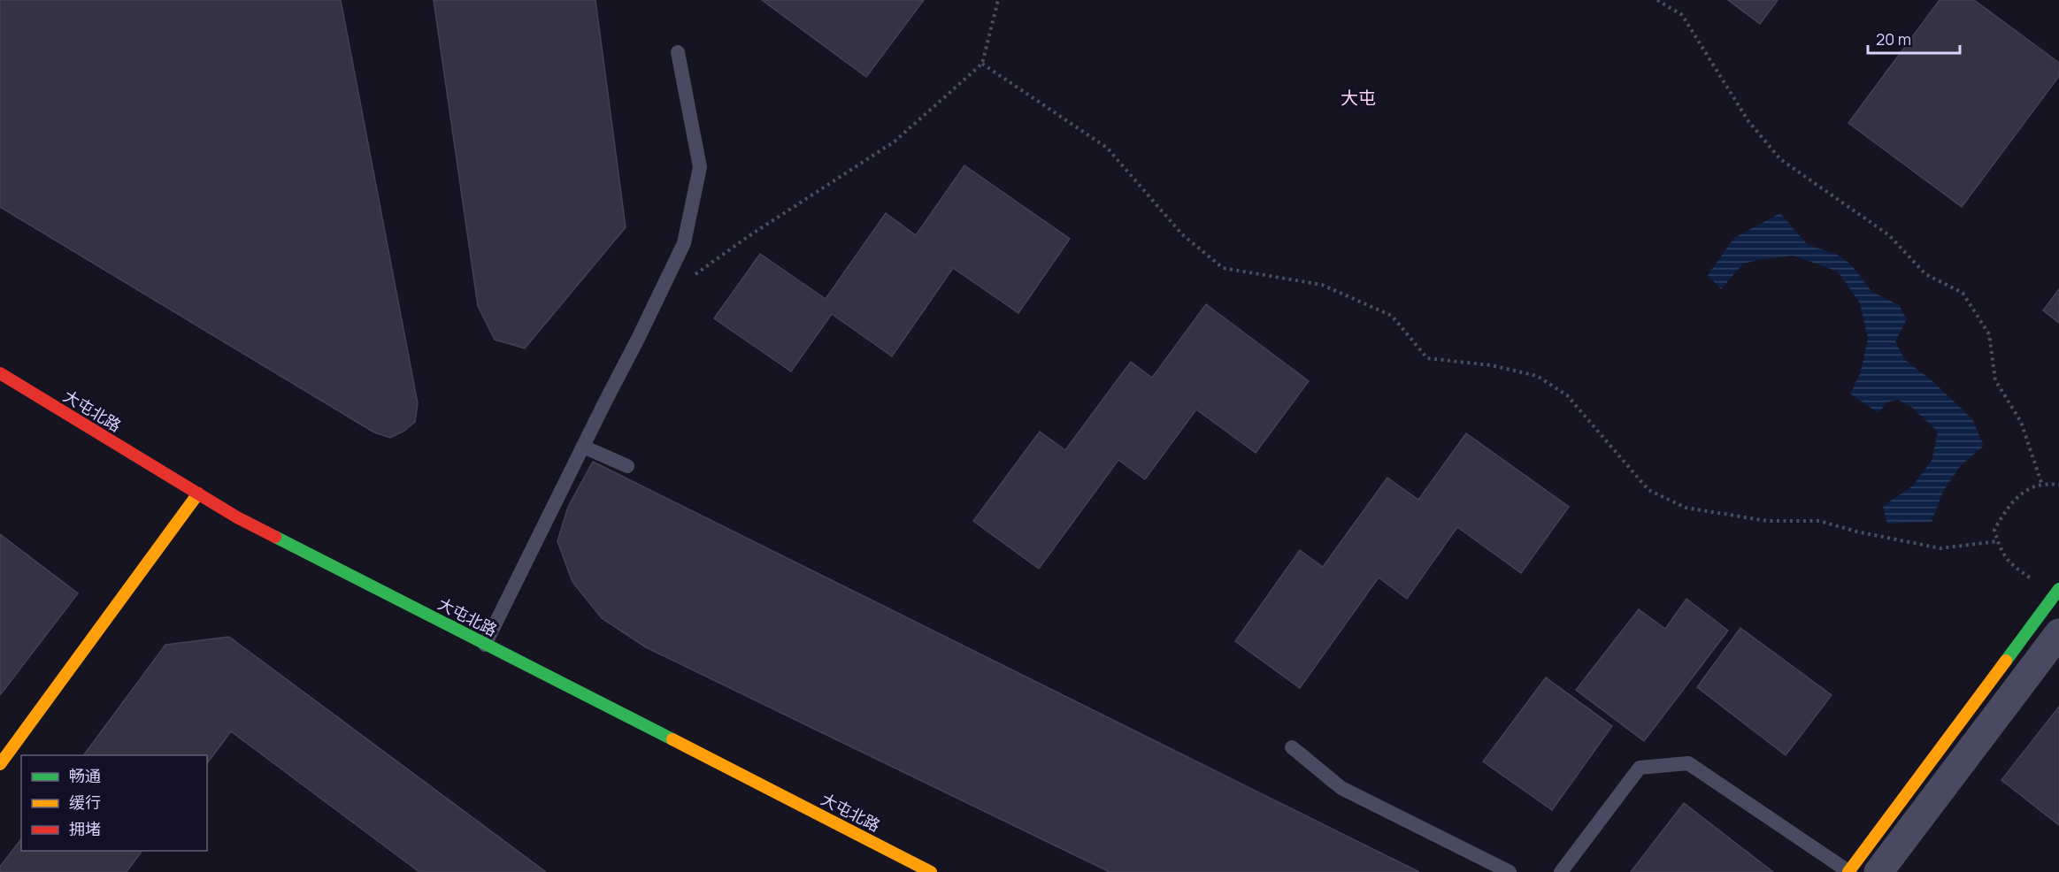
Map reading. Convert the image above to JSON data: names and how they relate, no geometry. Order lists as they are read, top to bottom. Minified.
{"streets":{"street":["大屯北路"]},"districts":["大屯"],"legend":["畅通","缓行","拥堵"],"scale_bar":"20 m"}
